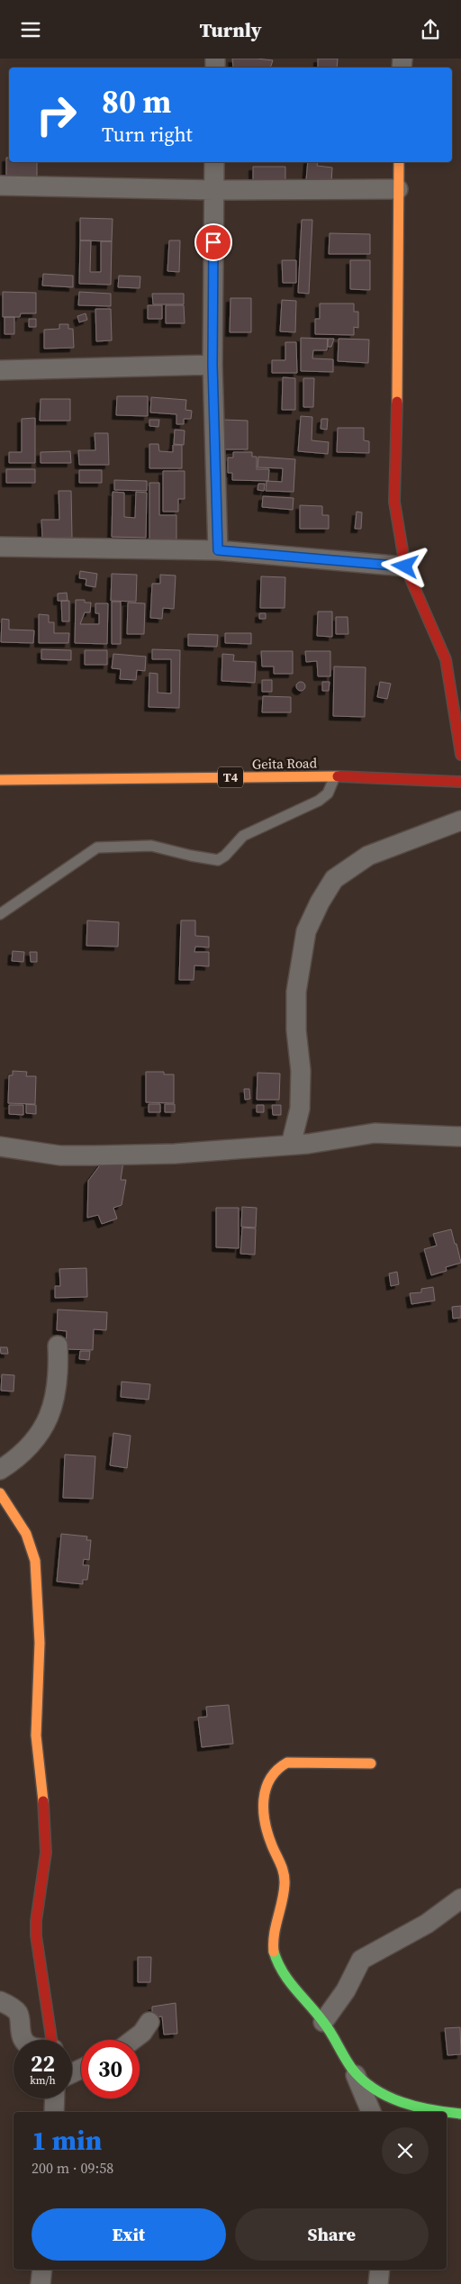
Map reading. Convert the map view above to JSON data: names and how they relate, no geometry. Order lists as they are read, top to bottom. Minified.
{"streets":{"main road":["Geita Road","T4"]},"page":{"header":"Turnly","turn":["80 m","Turn right"],"speed":"22 km/h","limit":"30","heading":["1 min","200 m · 09:58"],"buttons":["Exit","Share"]}}
